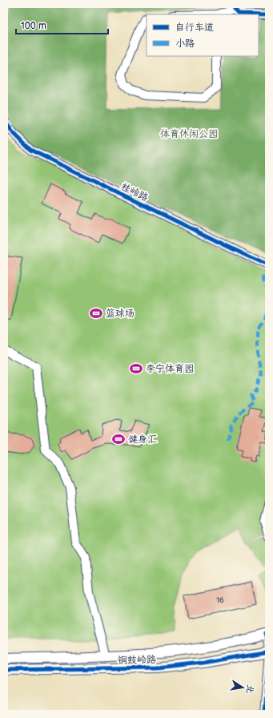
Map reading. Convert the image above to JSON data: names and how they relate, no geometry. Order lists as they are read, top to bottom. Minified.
{"streets":{"main road":["铜鼓岭路"],"street":["桂岭路"]},"parks":["体育休闲公园"],"places":{"sports":["篮球场","李宁体育园","健身汇"]},"house_numbers":["16"],"legend":["自行车道","小路"],"scale_bar":"100 m","north":"right"}
